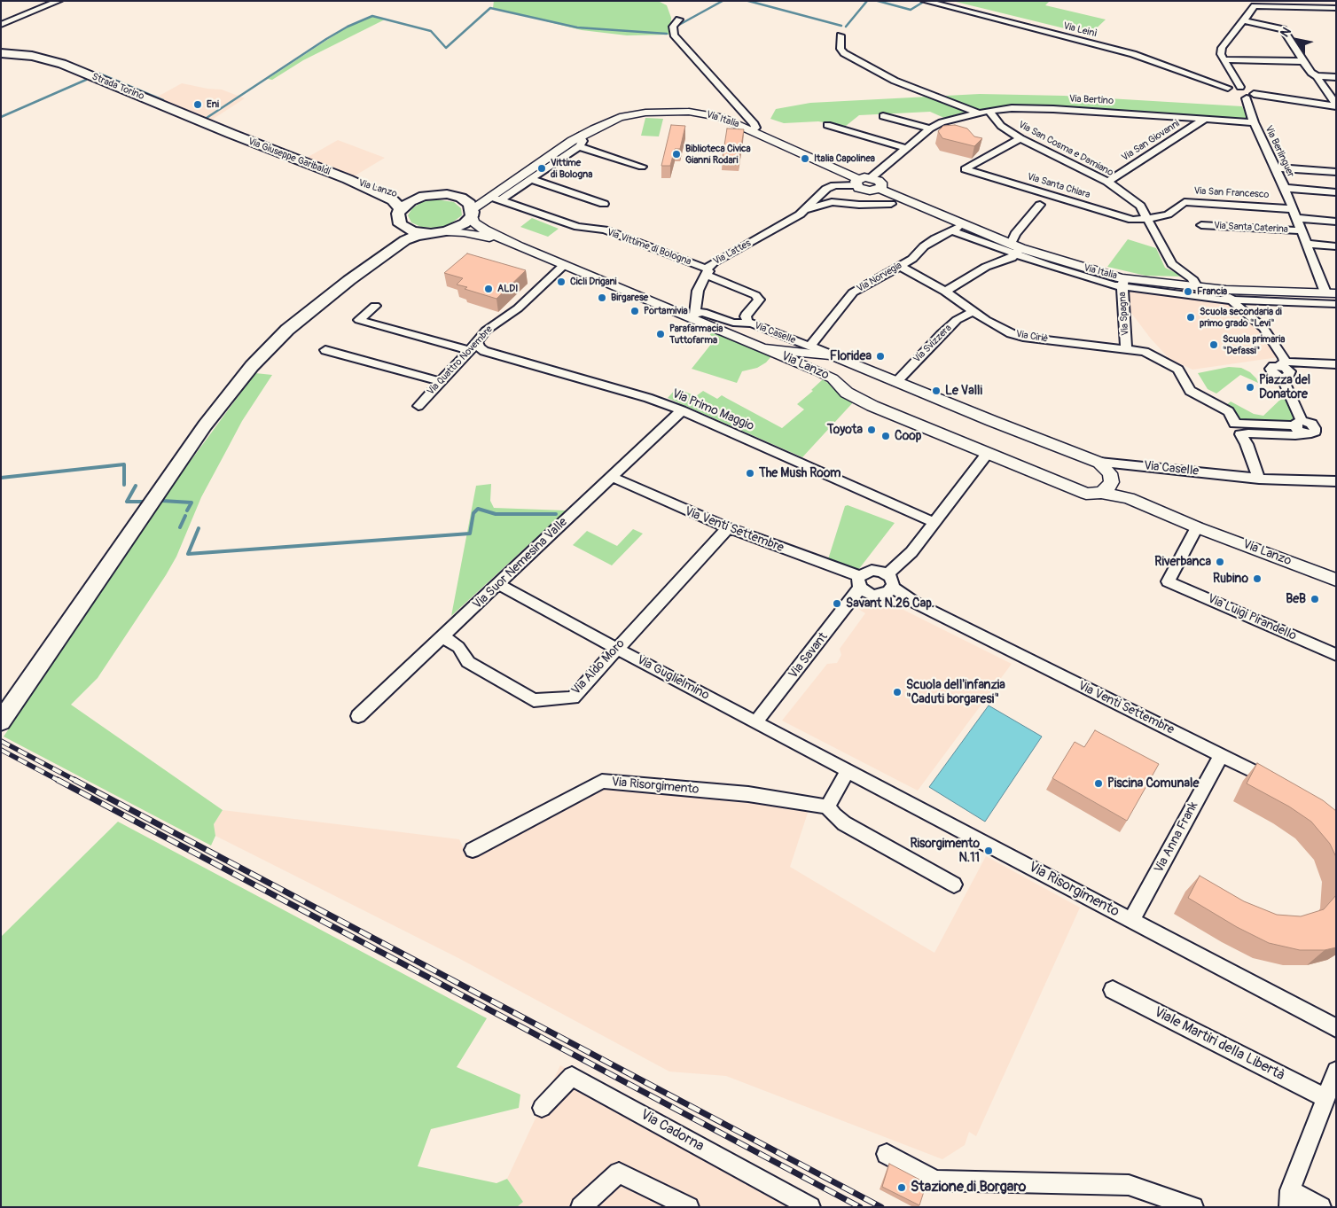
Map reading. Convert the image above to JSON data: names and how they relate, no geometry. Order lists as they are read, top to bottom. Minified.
{"streets":{"main road":["Strada Torino","Via Giuseppe Garibaldi","Via Lanzo"],"street":["Via Leinì","Via Bertino","Via Italia","Via San Giovanni","Via San Cosma e Damiano","Via Berlinguer","Via Santa Chiara","Via San Francesco","Via Santa Caterina","Via Vittime di Bologna","Via Lattes","Via Norvegia","Via Spagna","Via Caselle","Via Ciriè","Via Svizzera","Via Quattro Novembre","Via Primo Maggio","Via Venti Settembre","Via Suor Nemesina Valle","Via Luigi Pirandello","Via Savant","Via Aldo Moro","Via Guglielmino","Via Risorgimento","Via Anna Frank","Viale Martiri della Libertà","Via Cadorna"]},"crossings":[["Via Leinì","Via Berlinguer"],["Strada Torino","Via Giuseppe Garibaldi"],["Via Bertino","Via San Giovanni"],["Via Bertino","Via San Cosma e Damiano"],["Via Bertino","Via Berlinguer"],["Via Italia","Via San Cosma e Damiano"],["Via Italia","Via Lanzo"],["Via Italia","Via Santa Caterina"],["Via Italia","Via Vittime di Bologna"],["Via Italia","Via Lattes"],["Via Italia","Via Norvegia"],["Via Italia","Via Spagna"],["Via San Giovanni","Via San Cosma e Damiano"],["Via San Cosma e Damiano","Via Santa Chiara"],["Via San Cosma e Damiano","Via San Francesco"],["Via Berlinguer","Via San Francesco"],["Via Berlinguer","Via Santa Caterina"],["Via Giuseppe Garibaldi","Via Lanzo"],["Via Santa Chiara","Via San Francesco"],["Via Lanzo","Via Lattes"],["Via Lanzo","Via Norvegia"],["Via Lanzo","Via Caselle"],["Via Lanzo","Via Svizzera"],["Via Lanzo","Via Quattro Novembre"],["Via Lanzo","Via Luigi Pirandello"],["Via San Francesco","Via Santa Caterina"],["Via Vittime di Bologna","Via Lattes"],["Via Vittime di Bologna","Via Caselle"],["Via Lattes","Via Caselle"],["Via Norvegia","Via Caselle"],["Via Norvegia","Via Ciriè"],["Via Spagna","Via Ciriè"],["Via Ciriè","Via Svizzera"],["Via Quattro Novembre","Via Primo Maggio"],["Via Primo Maggio","Via Suor Nemesina Valle"],["Via Venti Settembre","Via Suor Nemesina Valle"],["Via Venti Settembre","Via Savant"],["Via Venti Settembre","Via Aldo Moro"],["Via Venti Settembre","Via Anna Frank"],["Via Suor Nemesina Valle","Via Aldo Moro"],["Via Suor Nemesina Valle","Via Guglielmino"],["Via Savant","Via Guglielmino"],["Via Aldo Moro","Via Guglielmino"],["Via Guglielmino","Via Risorgimento"],["Via Risorgimento","Via Anna Frank"]],"places":["Eni","Biblioteca Civica Gianni Rodari","Italia Capolinea","Vittime di Bologna","Cicli Drigani","ALDI","Francia","Birgarese","Portamivia","Scuola secondaria di primo grado \"Levi\"","Parafarmacia Tuttofarma","Scuola primaria \"Defassi\"","Floridea","Piazza del Donatore","Le Valli","Toyota","Coop","The Mush Room","Riverbanca","Rubino","BeB","Savant N.26 Cap.","Scuola dell'infanzia \"Caduti borgaresi\"","Piscina Comunale","Risorgimento N.11","Stazione di Borgaro"],"north":"top left"}
